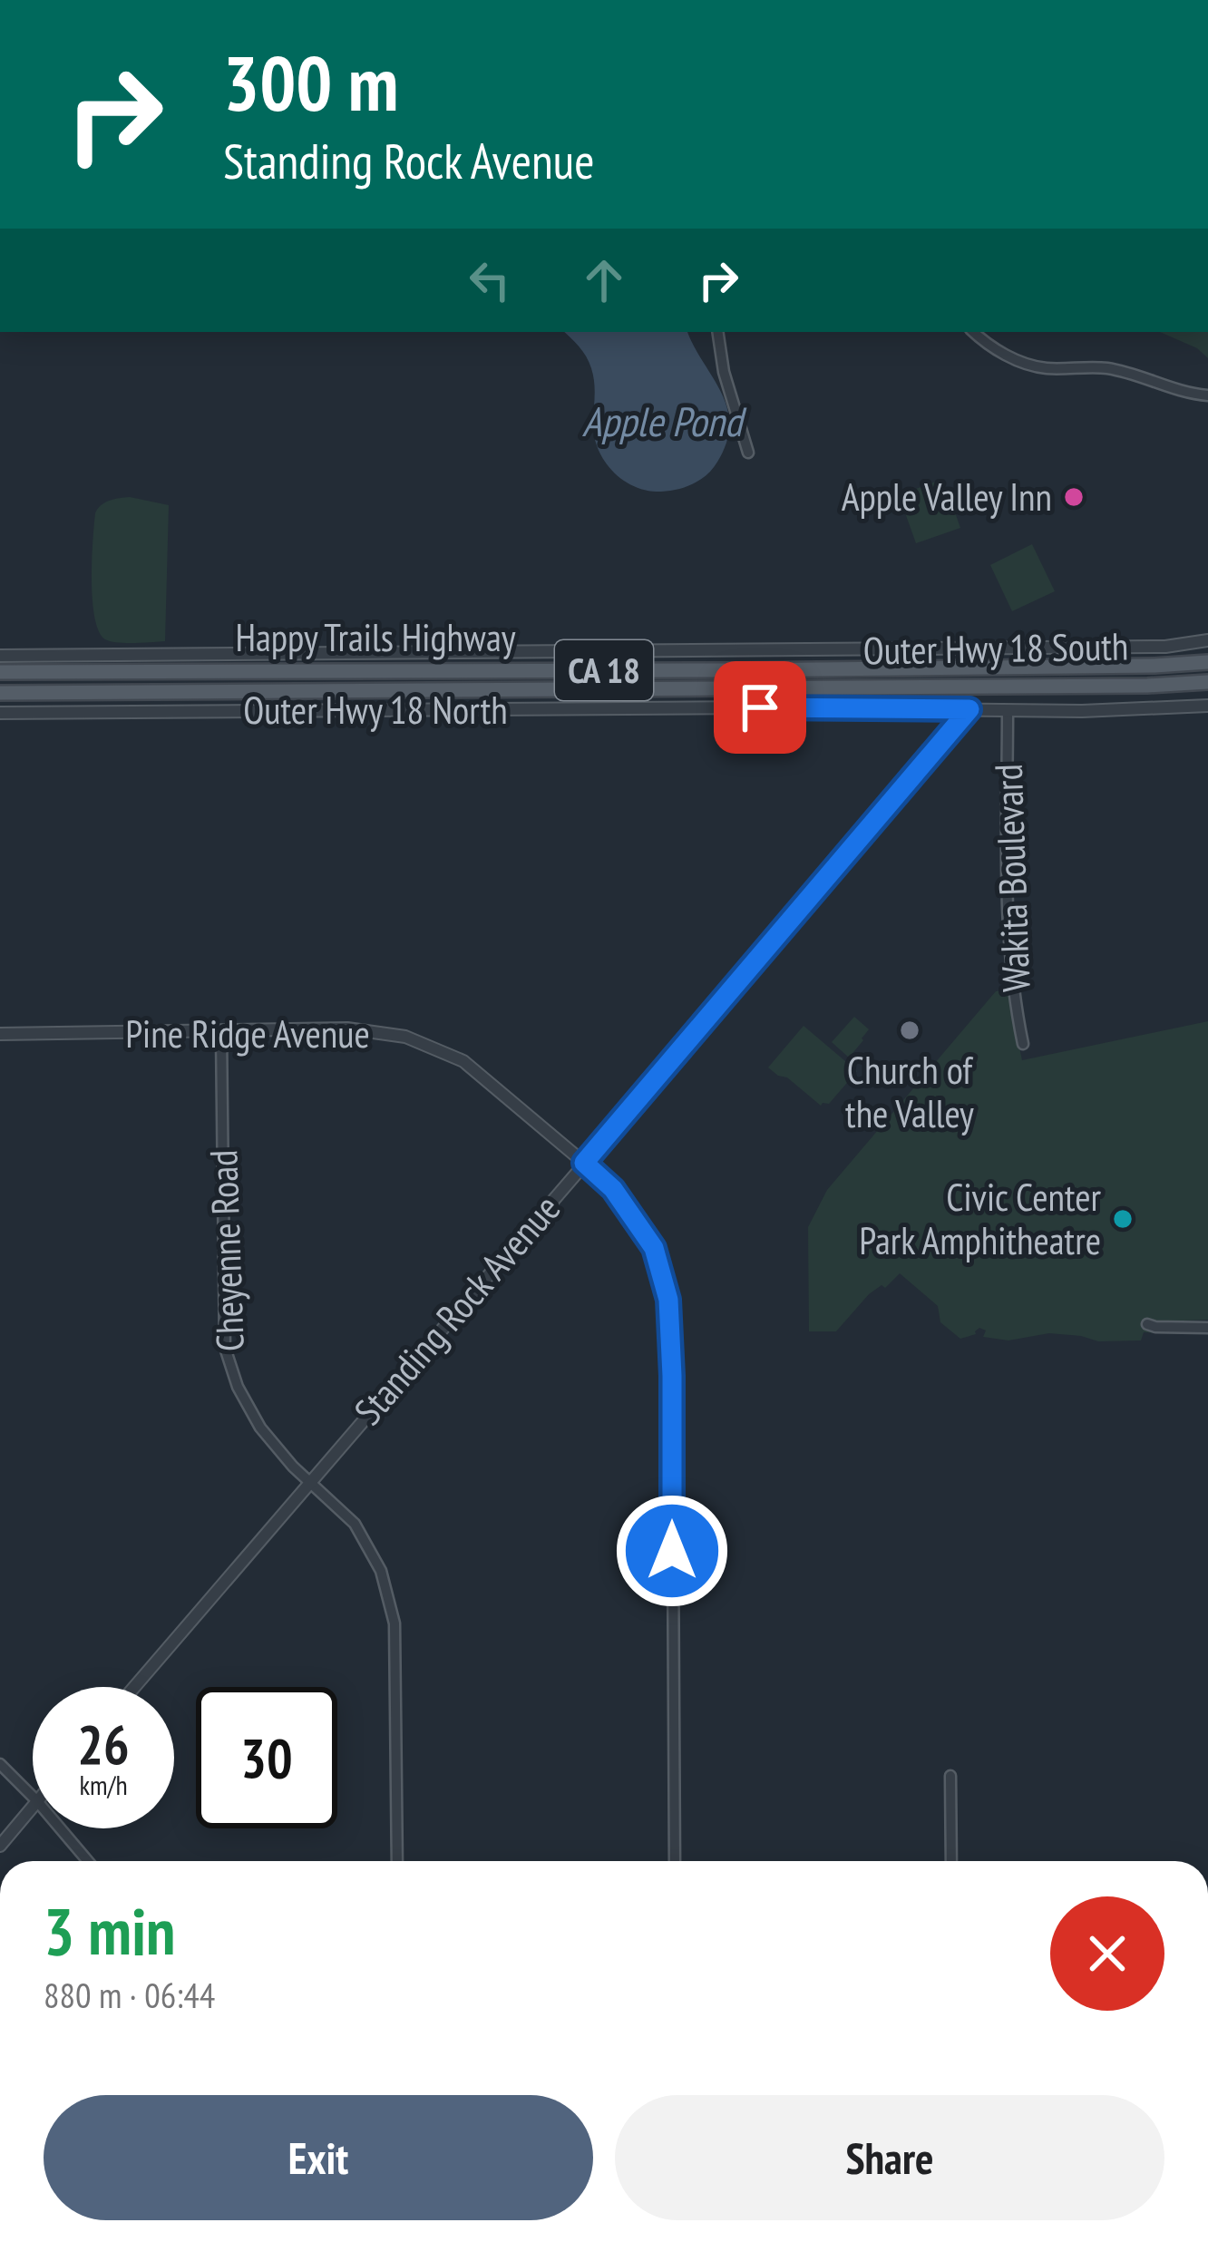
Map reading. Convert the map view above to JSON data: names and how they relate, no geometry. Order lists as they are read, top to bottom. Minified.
{"streets":{"main road":["Happy Trails Highway","CA 18"],"street":["Outer Hwy 18 South","Outer Hwy 18 North","Wakita Boulevard","Pine Ridge Avenue","Cheyenne Road","Standing Rock Avenue"]},"crossings":[["Outer Hwy 18 North","Wakita Boulevard"],["Outer Hwy 18 North","Standing Rock Avenue"],["Pine Ridge Avenue","Cheyenne Road"],["Pine Ridge Avenue","Standing Rock Avenue"],["Cheyenne Road","Standing Rock Avenue"]],"water":["Apple Pond"],"places":["Apple Valley Inn","Church of the Valley","Civic Center Park Amphitheatre"],"page":{"turn":["300 m","Standing Rock Avenue"],"speed":"26 km/h","limit":"30","heading":["3 min","880 m · 06:44"],"buttons":["Exit","Share"]}}
